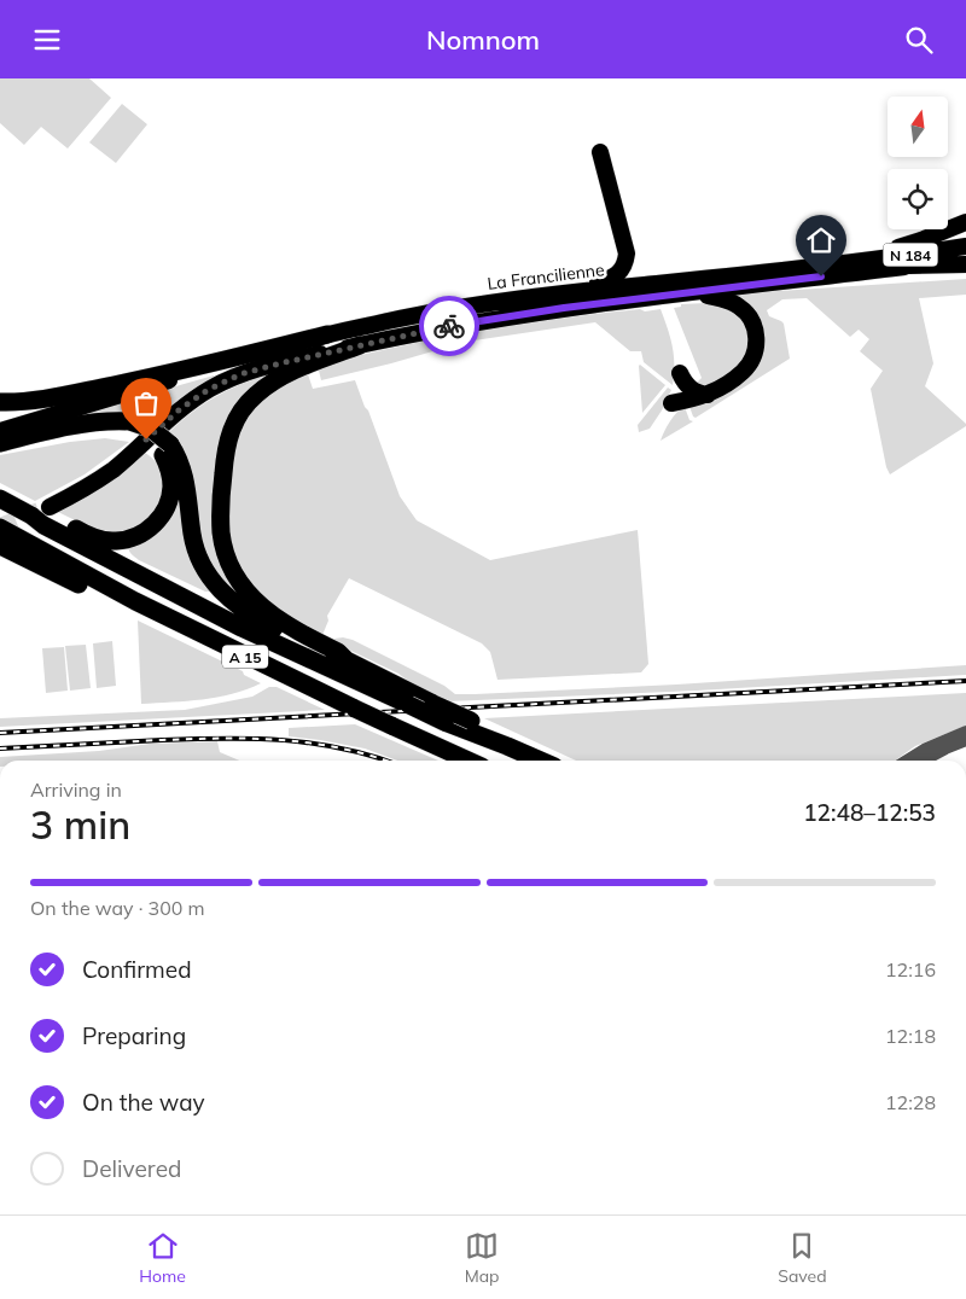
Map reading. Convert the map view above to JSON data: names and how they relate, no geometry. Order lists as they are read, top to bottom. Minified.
{"streets":{"highway":["N 184","La Francilienne","A 15"]},"crossings":[["La Francilienne","A 15"]],"north":"top","page":{"header":"Nomnom","heading":["3 min","Arriving in","12:48–12:53"],"bar":"On the way · 300 m","list":[["Confirmed","12:16"],["Preparing","12:18"],["On the way","12:28"],"Delivered"],"tabs":["Home","Map","Saved"]}}
